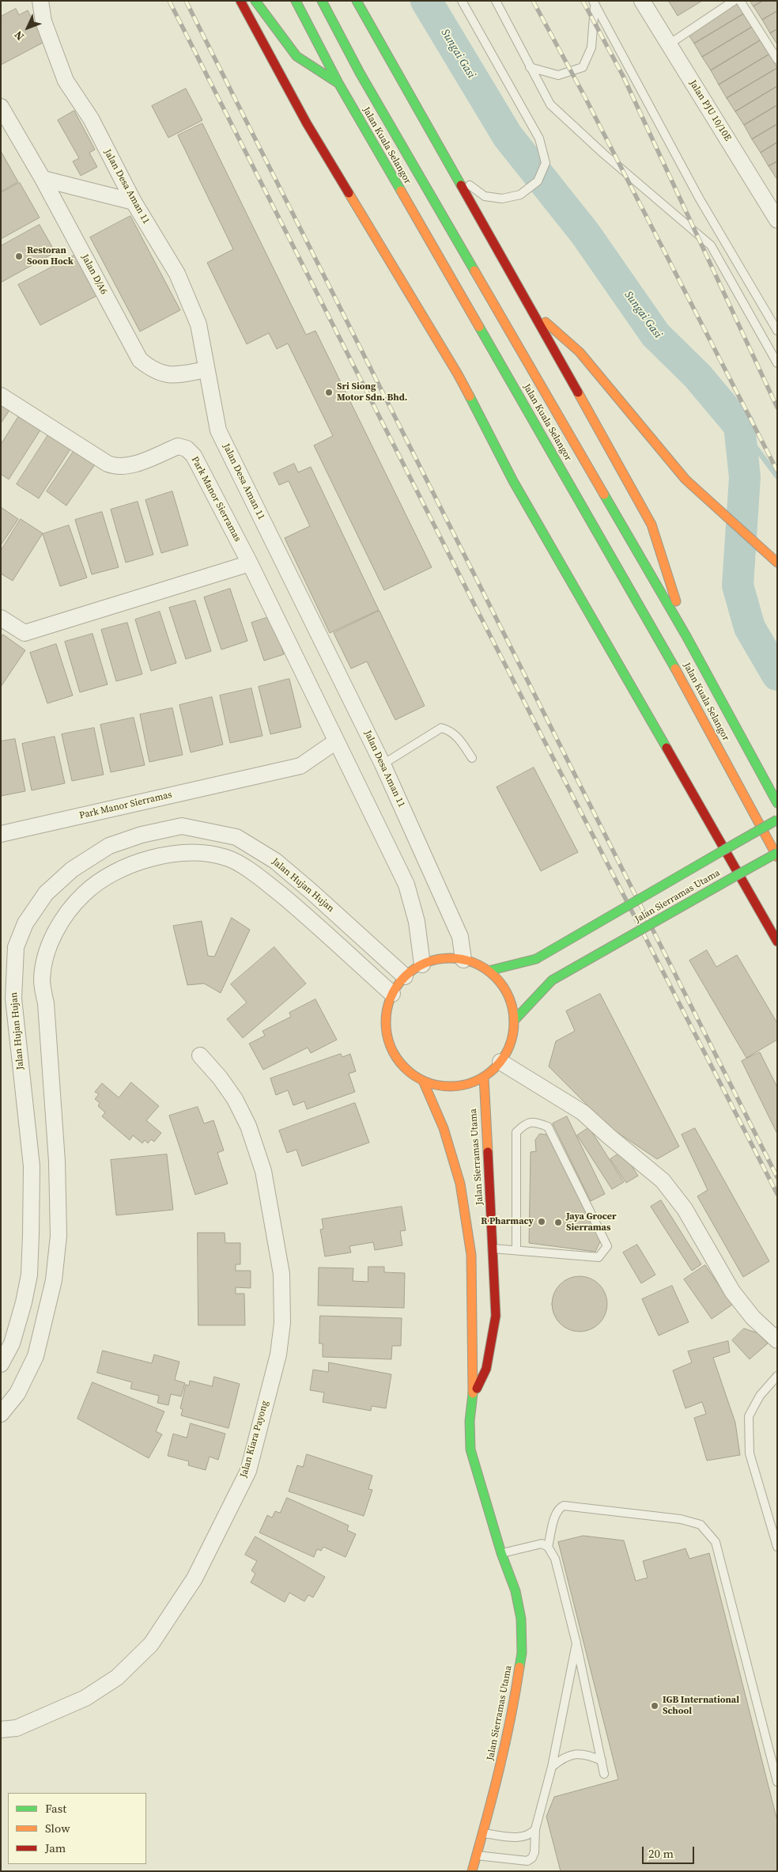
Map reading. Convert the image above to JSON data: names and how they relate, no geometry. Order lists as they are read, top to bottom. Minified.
{"streets":{"main road":["Jalan Kuala Selangor","Jalan Sierramas Utama"],"street":["Jalan PJU 10/10E","Jalan Desa Aman 11","Jalan D/A6","Park Manor Sierramas","Jalan Hujan Hujan","Jalan Kiara Payong"]},"crossings":[["Jalan Desa Aman 11","Jalan D/A6"],["Jalan Desa Aman 11","Park Manor Sierramas"],["Jalan Desa Aman 11","Jalan Hujan Hujan"],["Jalan Desa Aman 11","Jalan Sierramas Utama"],["Park Manor Sierramas","Jalan Hujan Hujan"],["Park Manor Sierramas","Jalan Sierramas Utama"],["Jalan Hujan Hujan","Jalan Sierramas Utama"]],"water":["Sungai Gasi"],"places":["Restoran Soon Hock","Sri Siong Motor Sdn. Bhd.","R Pharmacy","Jaya Grocer Sierramas","IGB International School"],"legend":["Fast","Slow","Jam"],"scale_bar":"20 m","north":"bottom left"}
